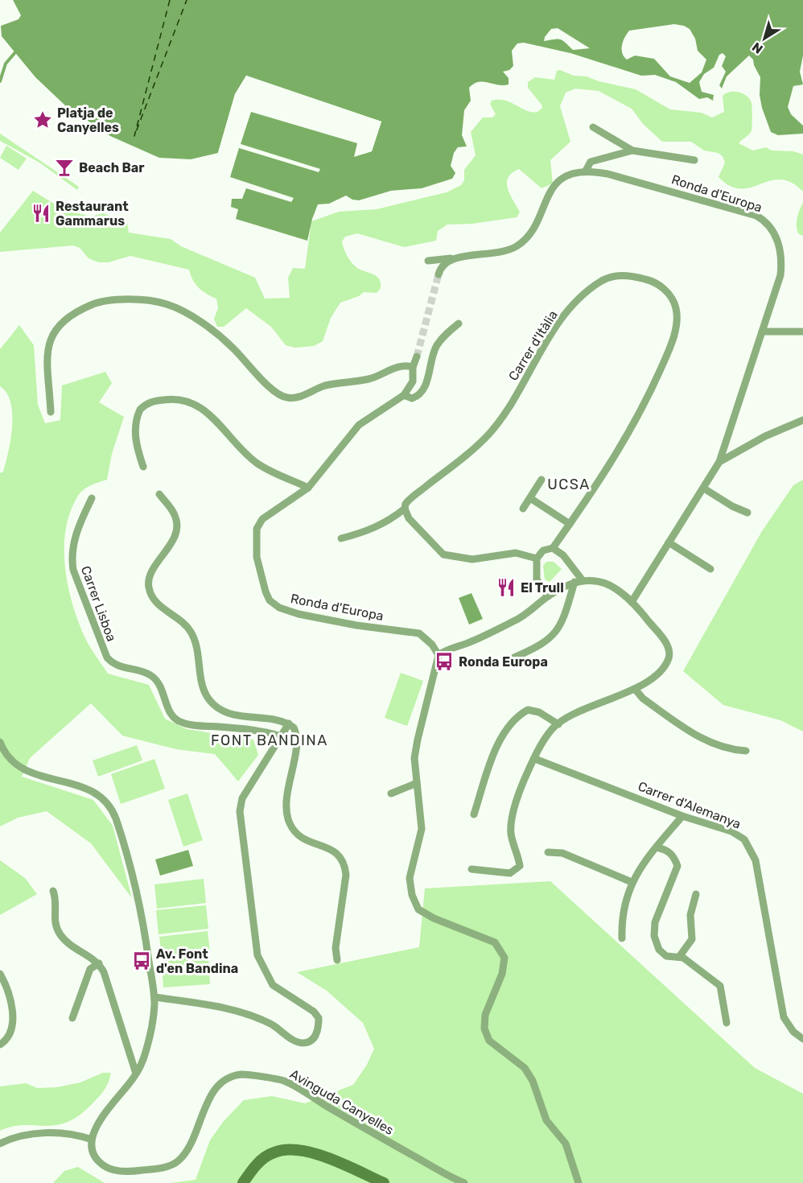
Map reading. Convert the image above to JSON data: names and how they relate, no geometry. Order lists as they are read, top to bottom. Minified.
{"streets":{"street":["Ronda d'Europa","Carrer d'Itàlia","Carrer Lisboa","Carrer d'Alemanya","Avinguda Canyelles"]},"districts":["UCSA","FONT BANDINA"],"places":{"place":["Platja de Canyelles"],"bar":["Beach Bar"],"restaurant":["Restaurant Gammarus","El Trull"],"bus stop":["Ronda Europa","Av. Font d'en Bandina"]},"north":"bottom left"}
